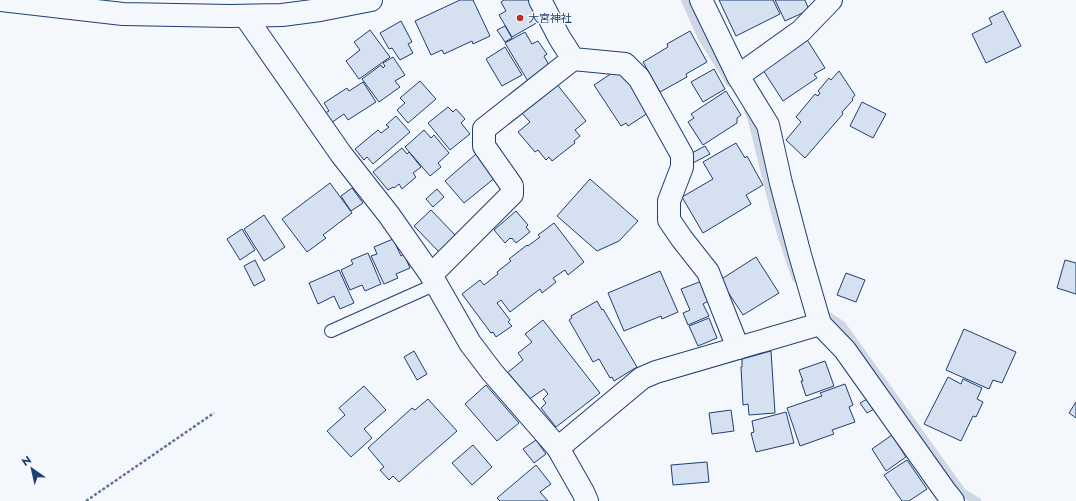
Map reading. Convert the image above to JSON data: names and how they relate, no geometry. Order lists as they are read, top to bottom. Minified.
{"places":["大宮神社"],"north":"top left"}
